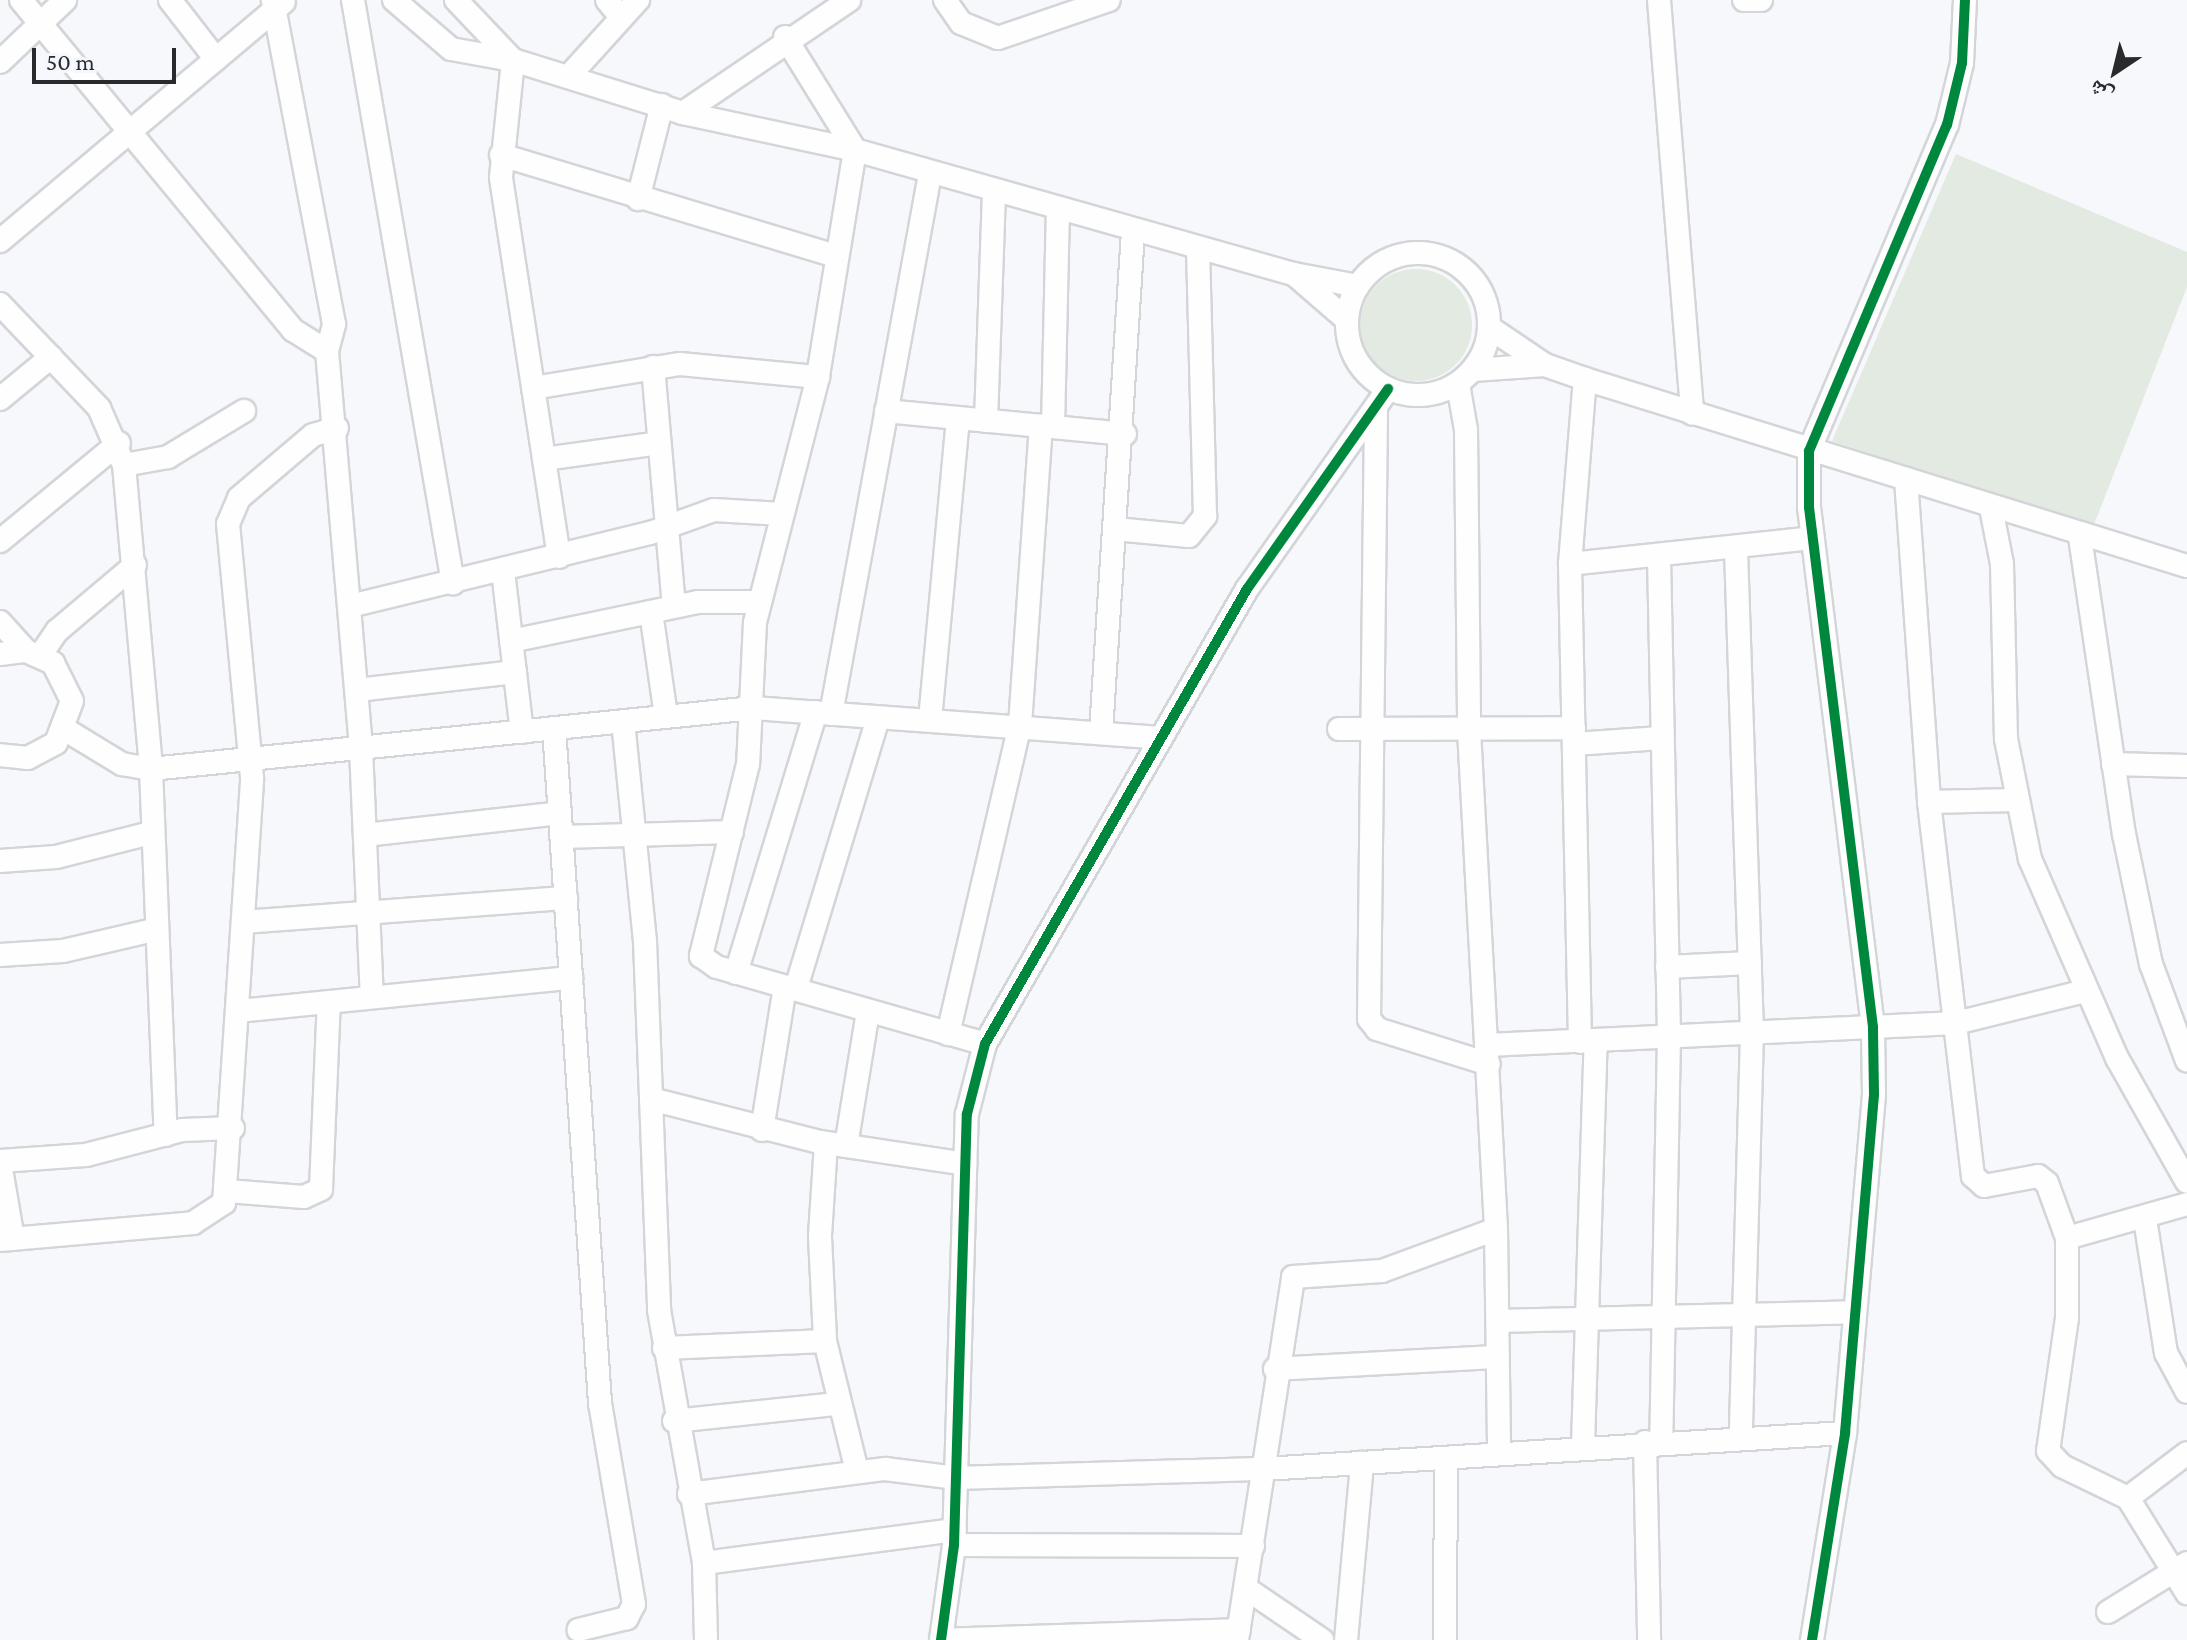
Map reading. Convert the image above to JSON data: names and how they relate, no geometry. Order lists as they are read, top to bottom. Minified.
{"scale_bar":"50 m","north":"bottom left"}
